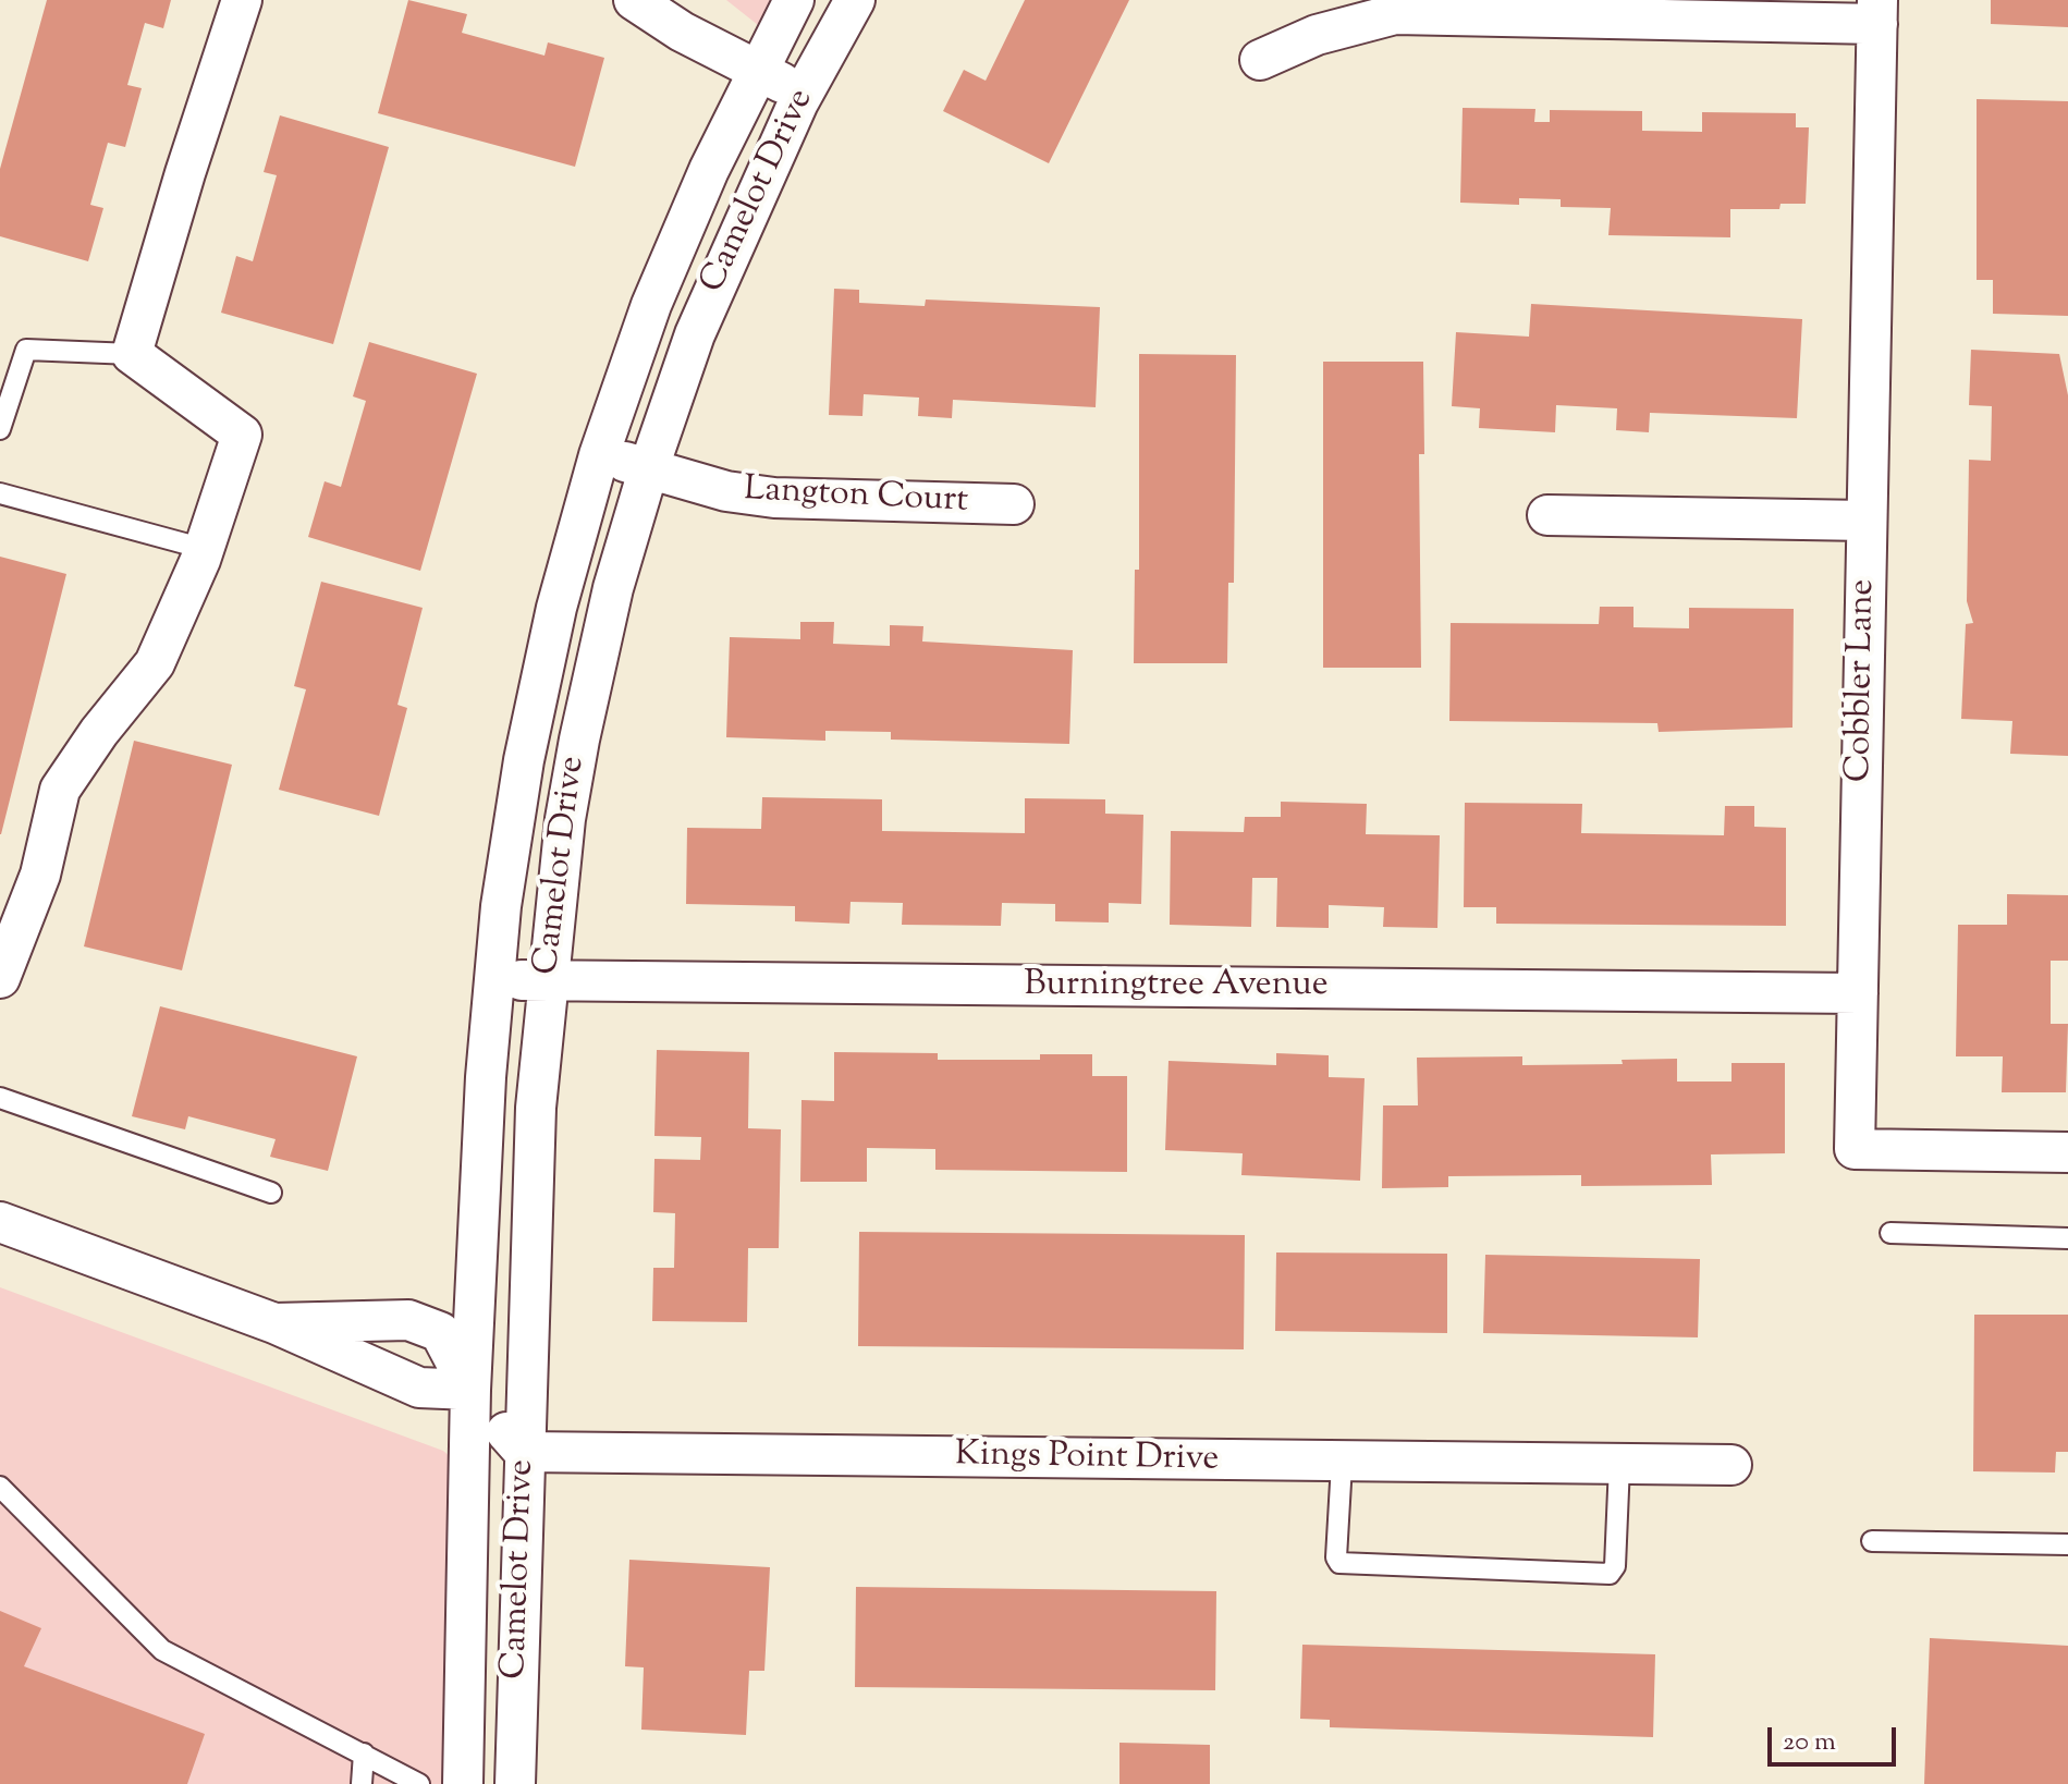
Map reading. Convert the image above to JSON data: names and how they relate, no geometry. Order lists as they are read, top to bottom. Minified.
{"streets":{"street":["Camelot Drive","Langton Court","Cobbler Lane","Burningtree Avenue","Kings Point Drive"]},"crossings":[["Camelot Drive","Langton Court"],["Camelot Drive","Burningtree Avenue"],["Camelot Drive","Kings Point Drive"],["Cobbler Lane","Burningtree Avenue"]],"scale_bar":"20 m"}
